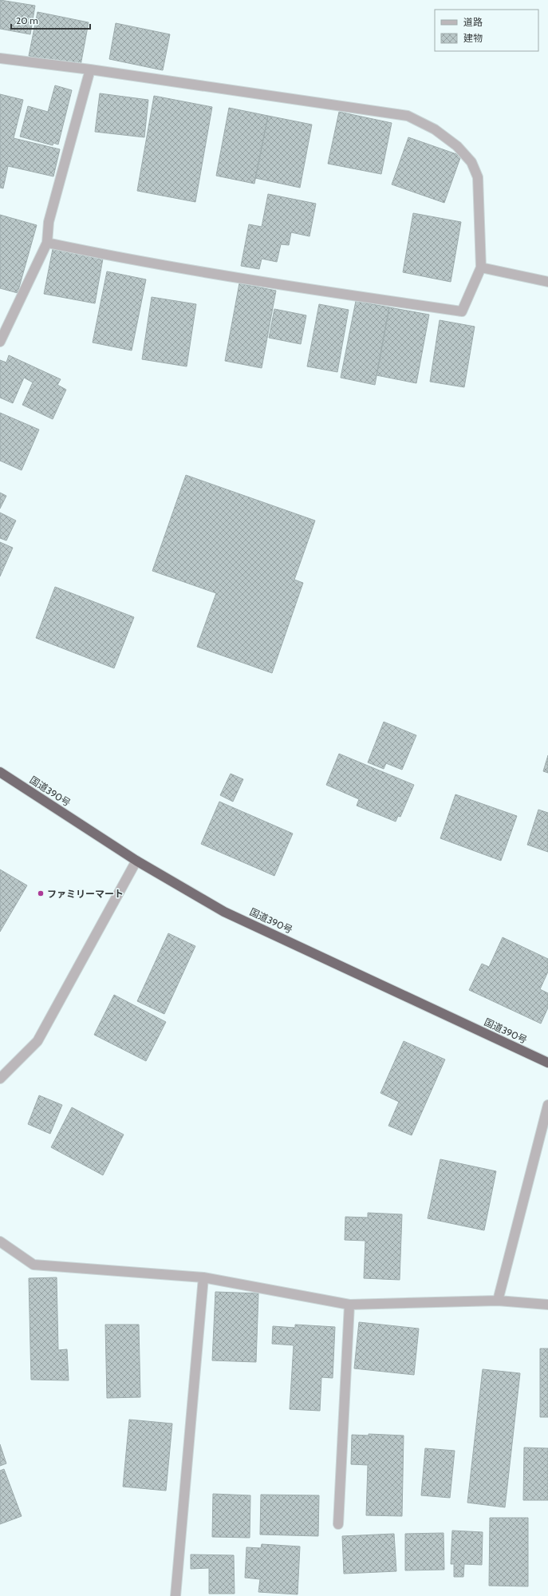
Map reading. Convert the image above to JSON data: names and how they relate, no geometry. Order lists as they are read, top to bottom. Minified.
{"streets":{"highway":["国道390号"]},"places":["ファミリーマート"],"legend":["道路","建物"],"scale_bar":"20 m"}
